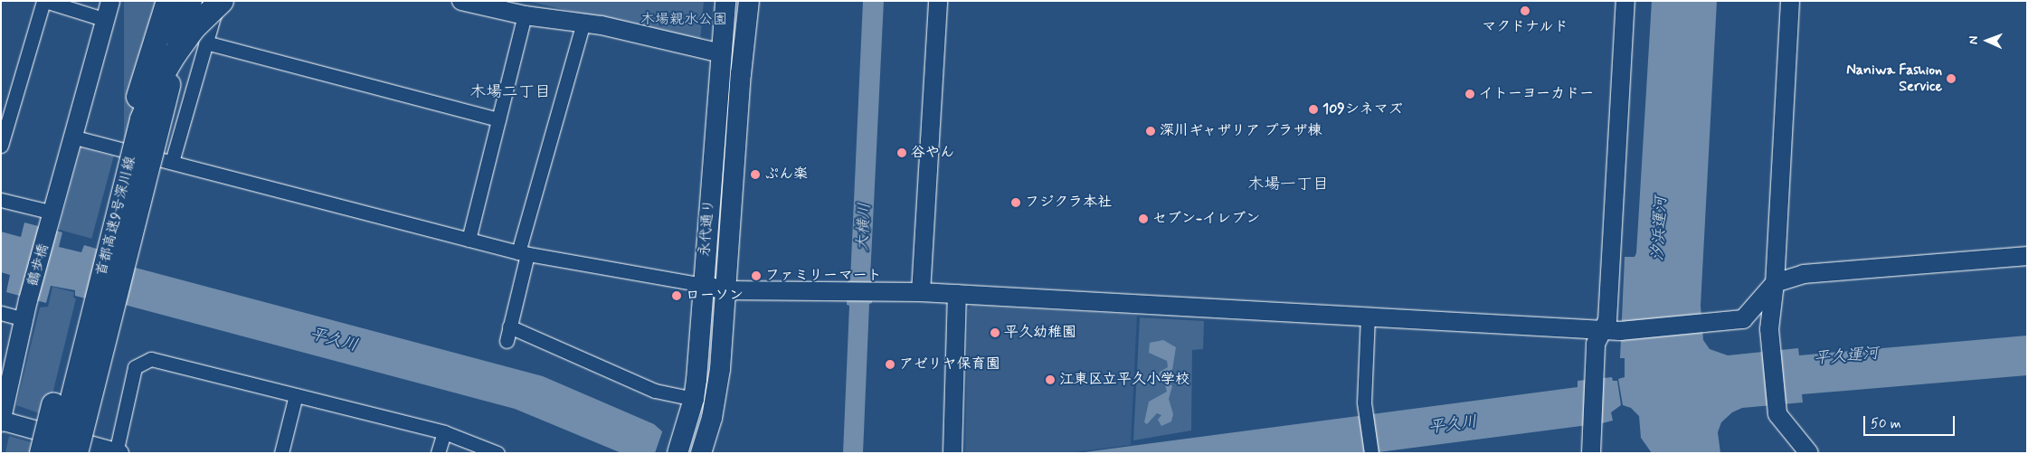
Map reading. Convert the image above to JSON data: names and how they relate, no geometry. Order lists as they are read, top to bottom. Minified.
{"streets":{"highway":["首都高速9号深川線"],"main road":["永代通り"],"street":["鶴歩橋"]},"districts":["木場二丁目","木場一丁目"],"water":["大横川","汐浜運河","平久川","平久運河"],"parks":["木場親水公園"],"places":["マクドナルド","Naniwa Fashion Service","イトーヨーカドー","109シネマズ","深川ギャザリア プラザ棟","谷やん","ぷん楽","フジクラ本社","セブン-イレブン","ファミリーマート","ローソン","平久幼稚園","アゼリヤ保育園","江東区立平久小学校"],"scale_bar":"50 m","north":"left"}
